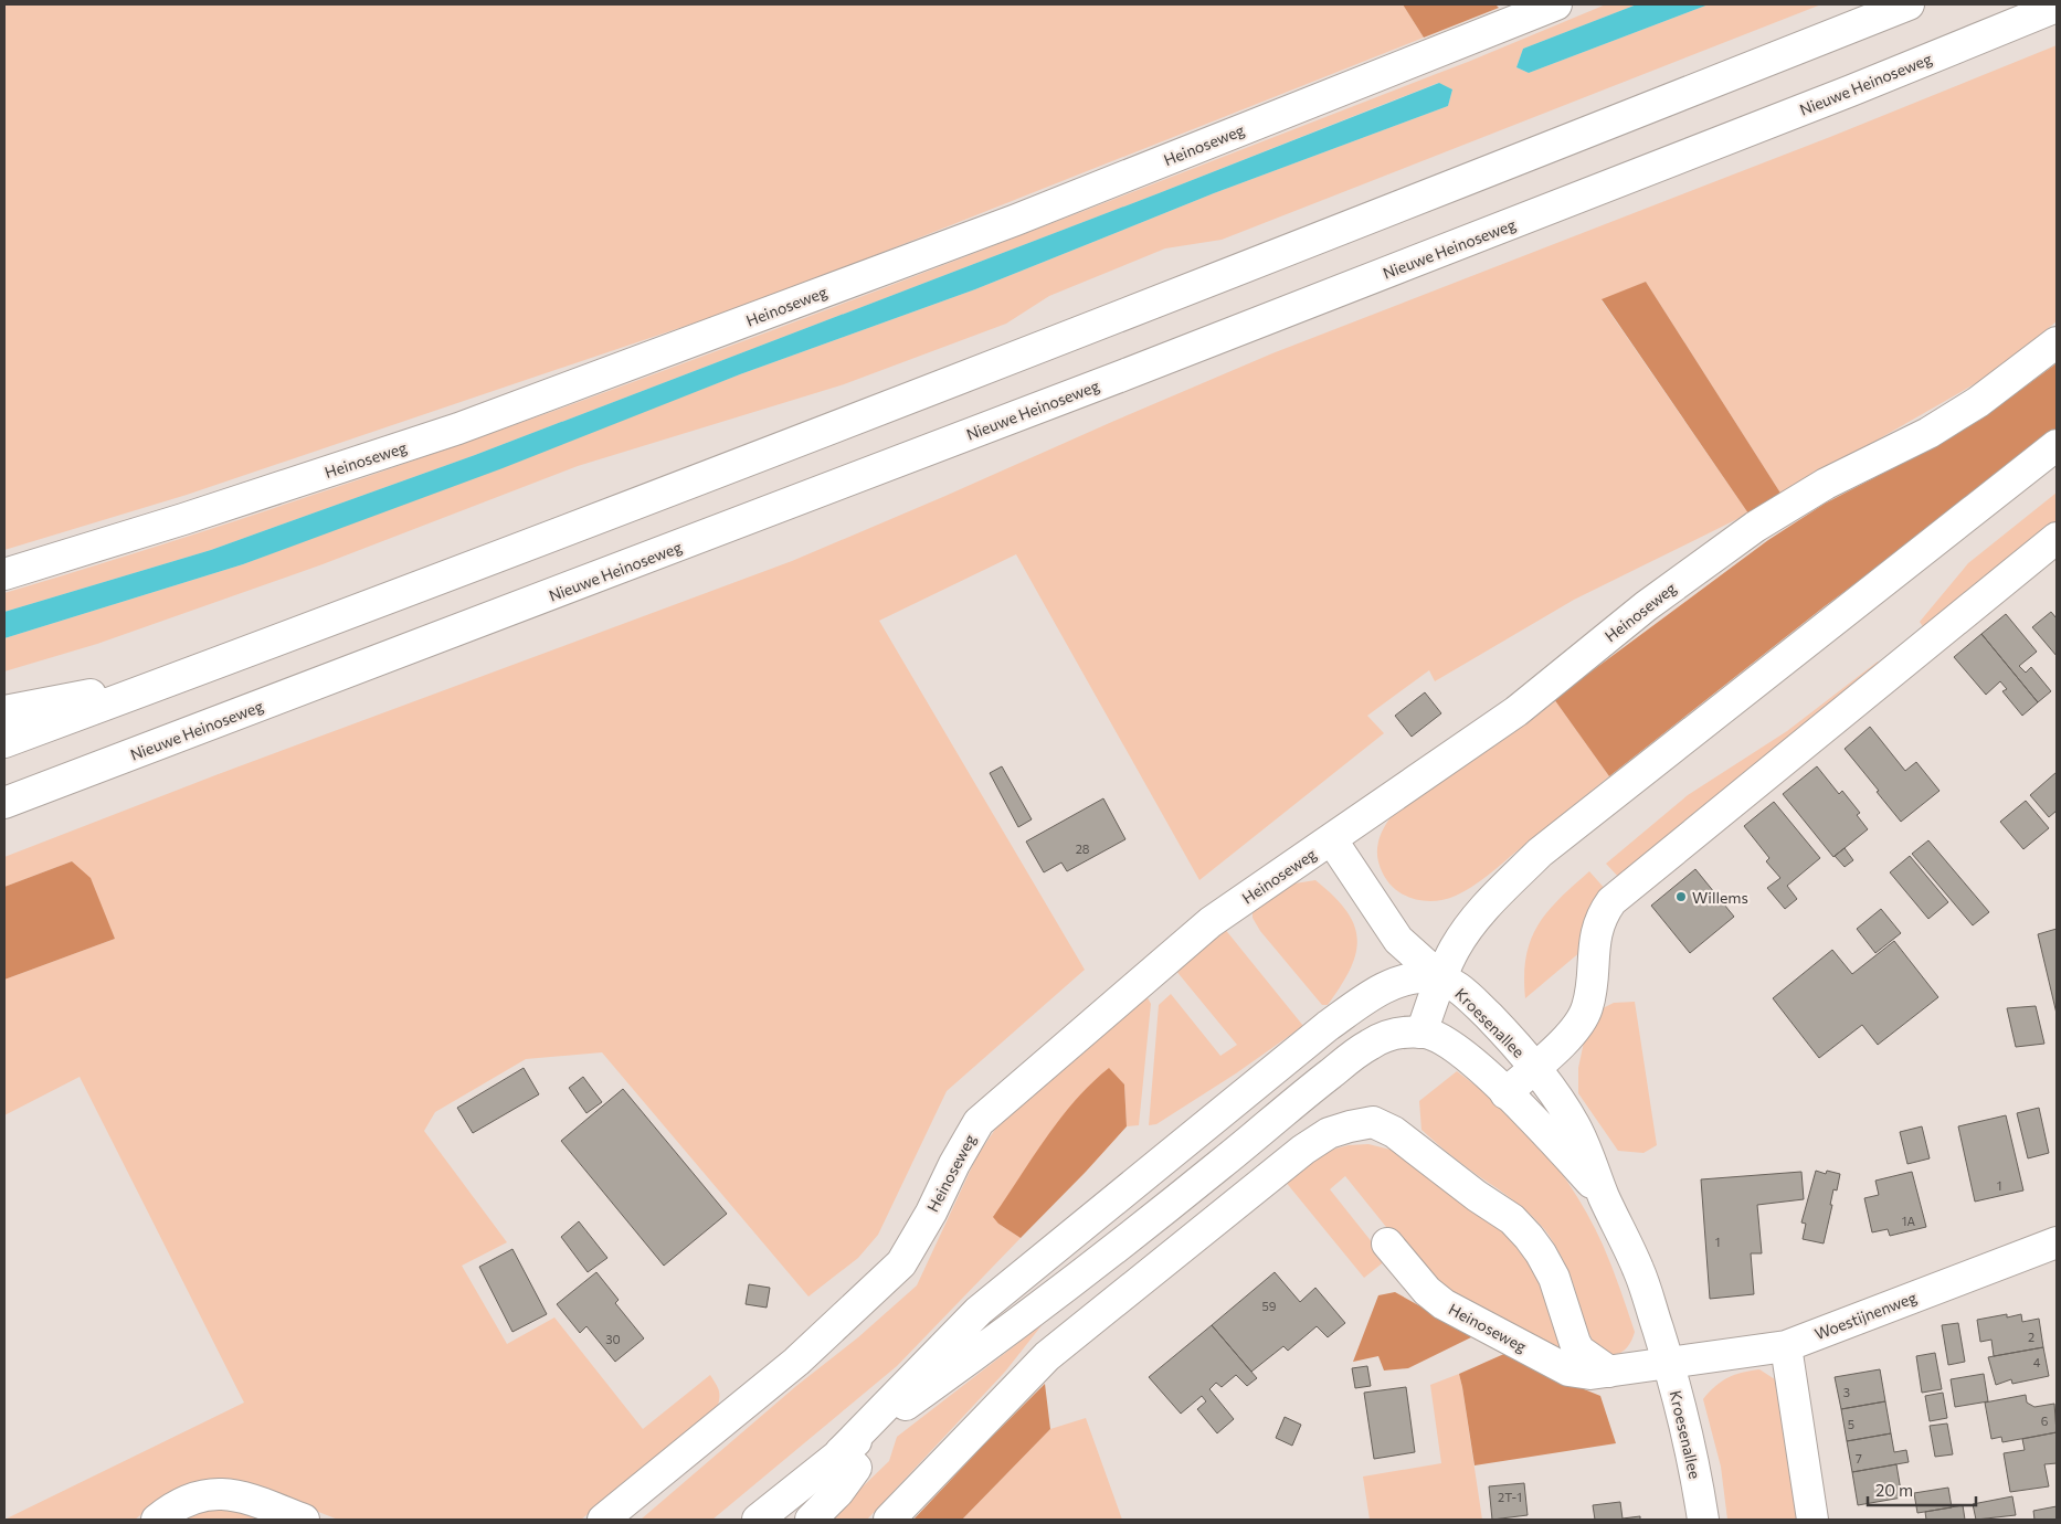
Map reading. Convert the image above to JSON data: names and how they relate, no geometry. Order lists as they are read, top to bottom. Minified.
{"streets":{"main road":["Nieuwe Heinoseweg","Heinoseweg","Kroesenallee","Woestijnenweg"]},"crossings":[["Heinoseweg","Kroesenallee"],["Heinoseweg","Woestijnenweg"],["Kroesenallee","Woestijnenweg"]],"places":["Willems"],"house_numbers":["28","1","1A","1","59","2","30","4","3","6","5","7","2T-1"],"scale_bar":"20 m"}
